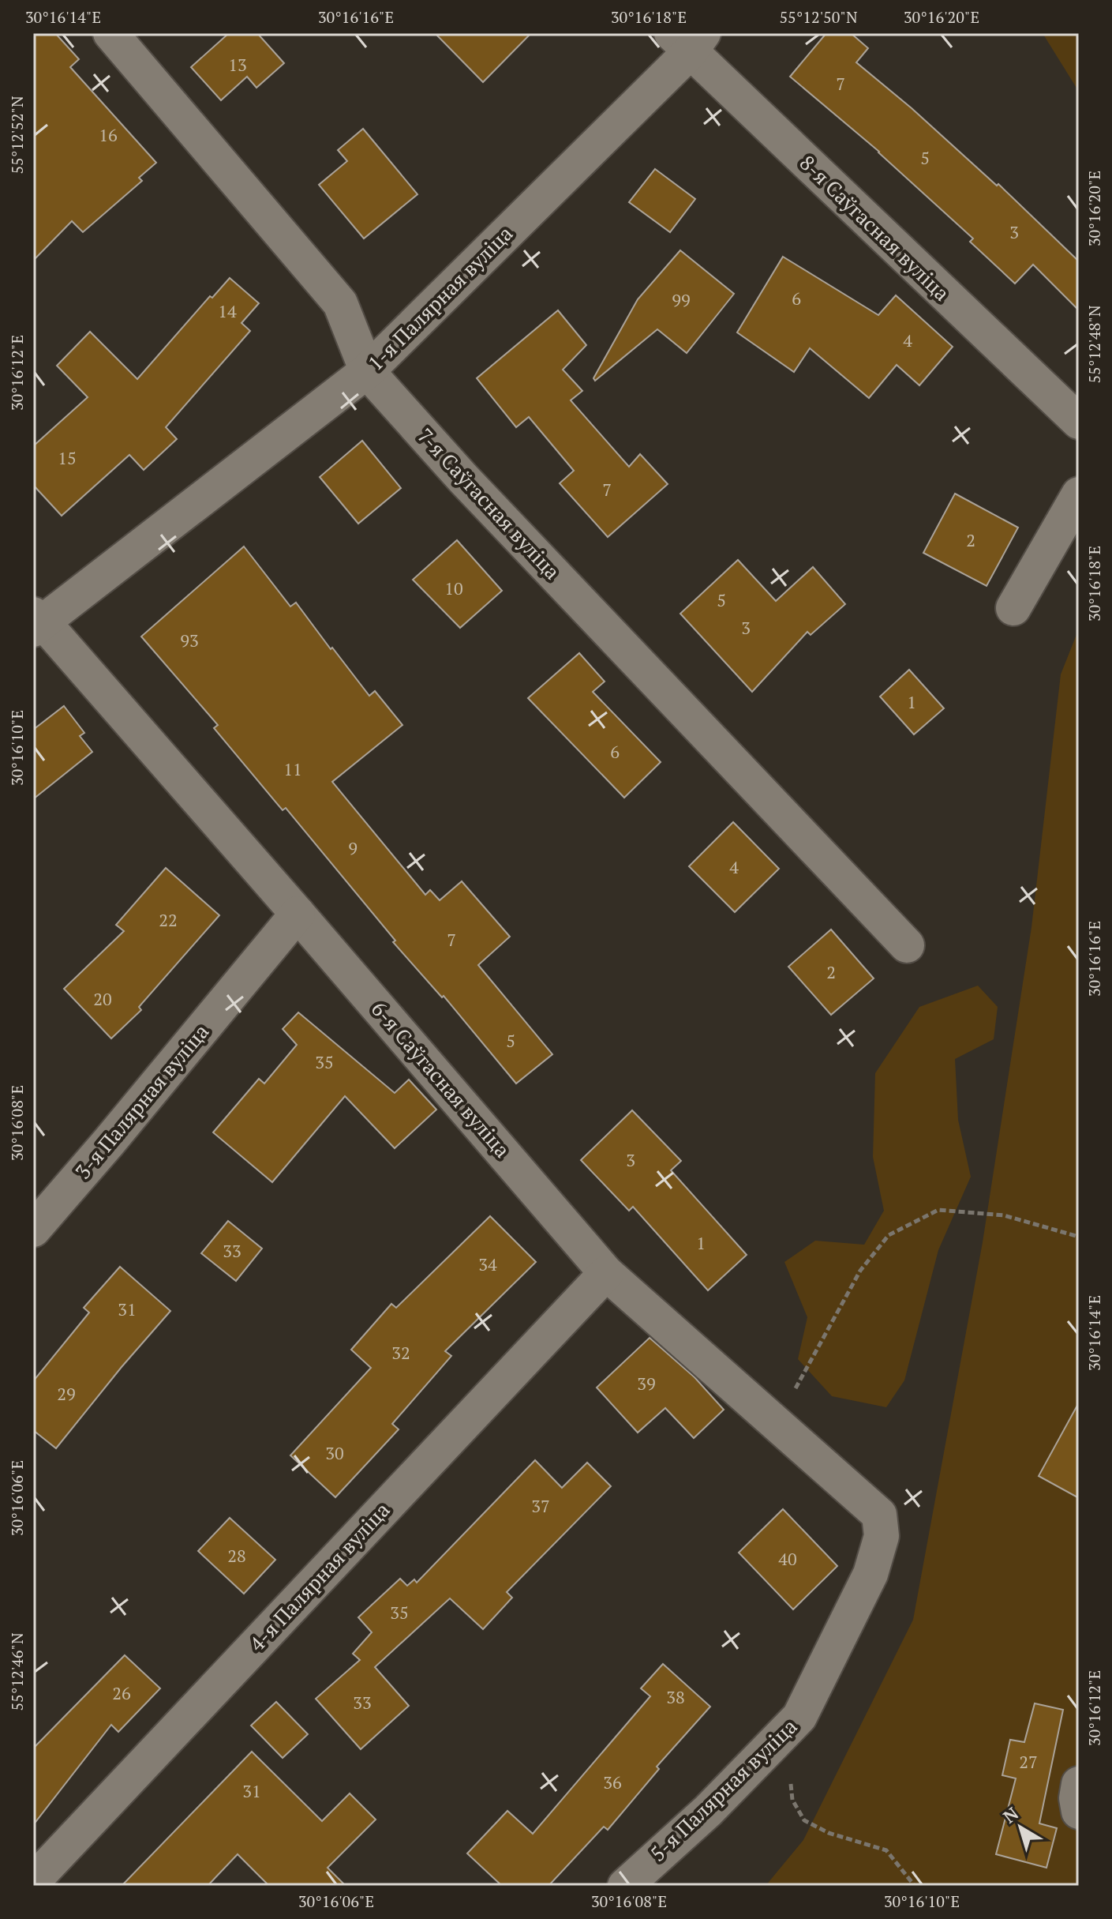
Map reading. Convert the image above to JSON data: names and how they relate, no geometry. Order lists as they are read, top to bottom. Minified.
{"streets":{"street":["8-я Саўгасная вуліца","1-я Палярная вуліца","7-я Саўгасная вуліца","6-я Саўгасная вуліца","3-я Палярная вуліца","4-я Палярная вуліца","5-я Палярная вуліца"]},"crossings":[["8-я Саўгасная вуліца","1-я Палярная вуліца"],["1-я Палярная вуліца","7-я Саўгасная вуліца"],["1-я Палярная вуліца","6-я Саўгасная вуліца"],["6-я Саўгасная вуліца","3-я Палярная вуліца"],["6-я Саўгасная вуліца","4-я Палярная вуліца"],["6-я Саўгасная вуліца","5-я Палярная вуліца"]],"house_numbers":["13","7","16","5","3","6","99","14","4","15","7","2","10","5","3","93","1","6","11","9","4","22","7","2","20","5","35","3","1","33","34","31","32","39","29","30","37","28","40","35","26","38","33","27","36","31"],"north":"top left","coordinates":["30°16'14\"E","30°16'16\"E","30°16'18\"E","55°12'50\"N","30°16'20\"E","55°12'52\"N","55°12'48\"N","30°16'12\"E","30°16'10\"E","30°16'08\"E","30°16'06\"E","55°12'46\"N"]}
